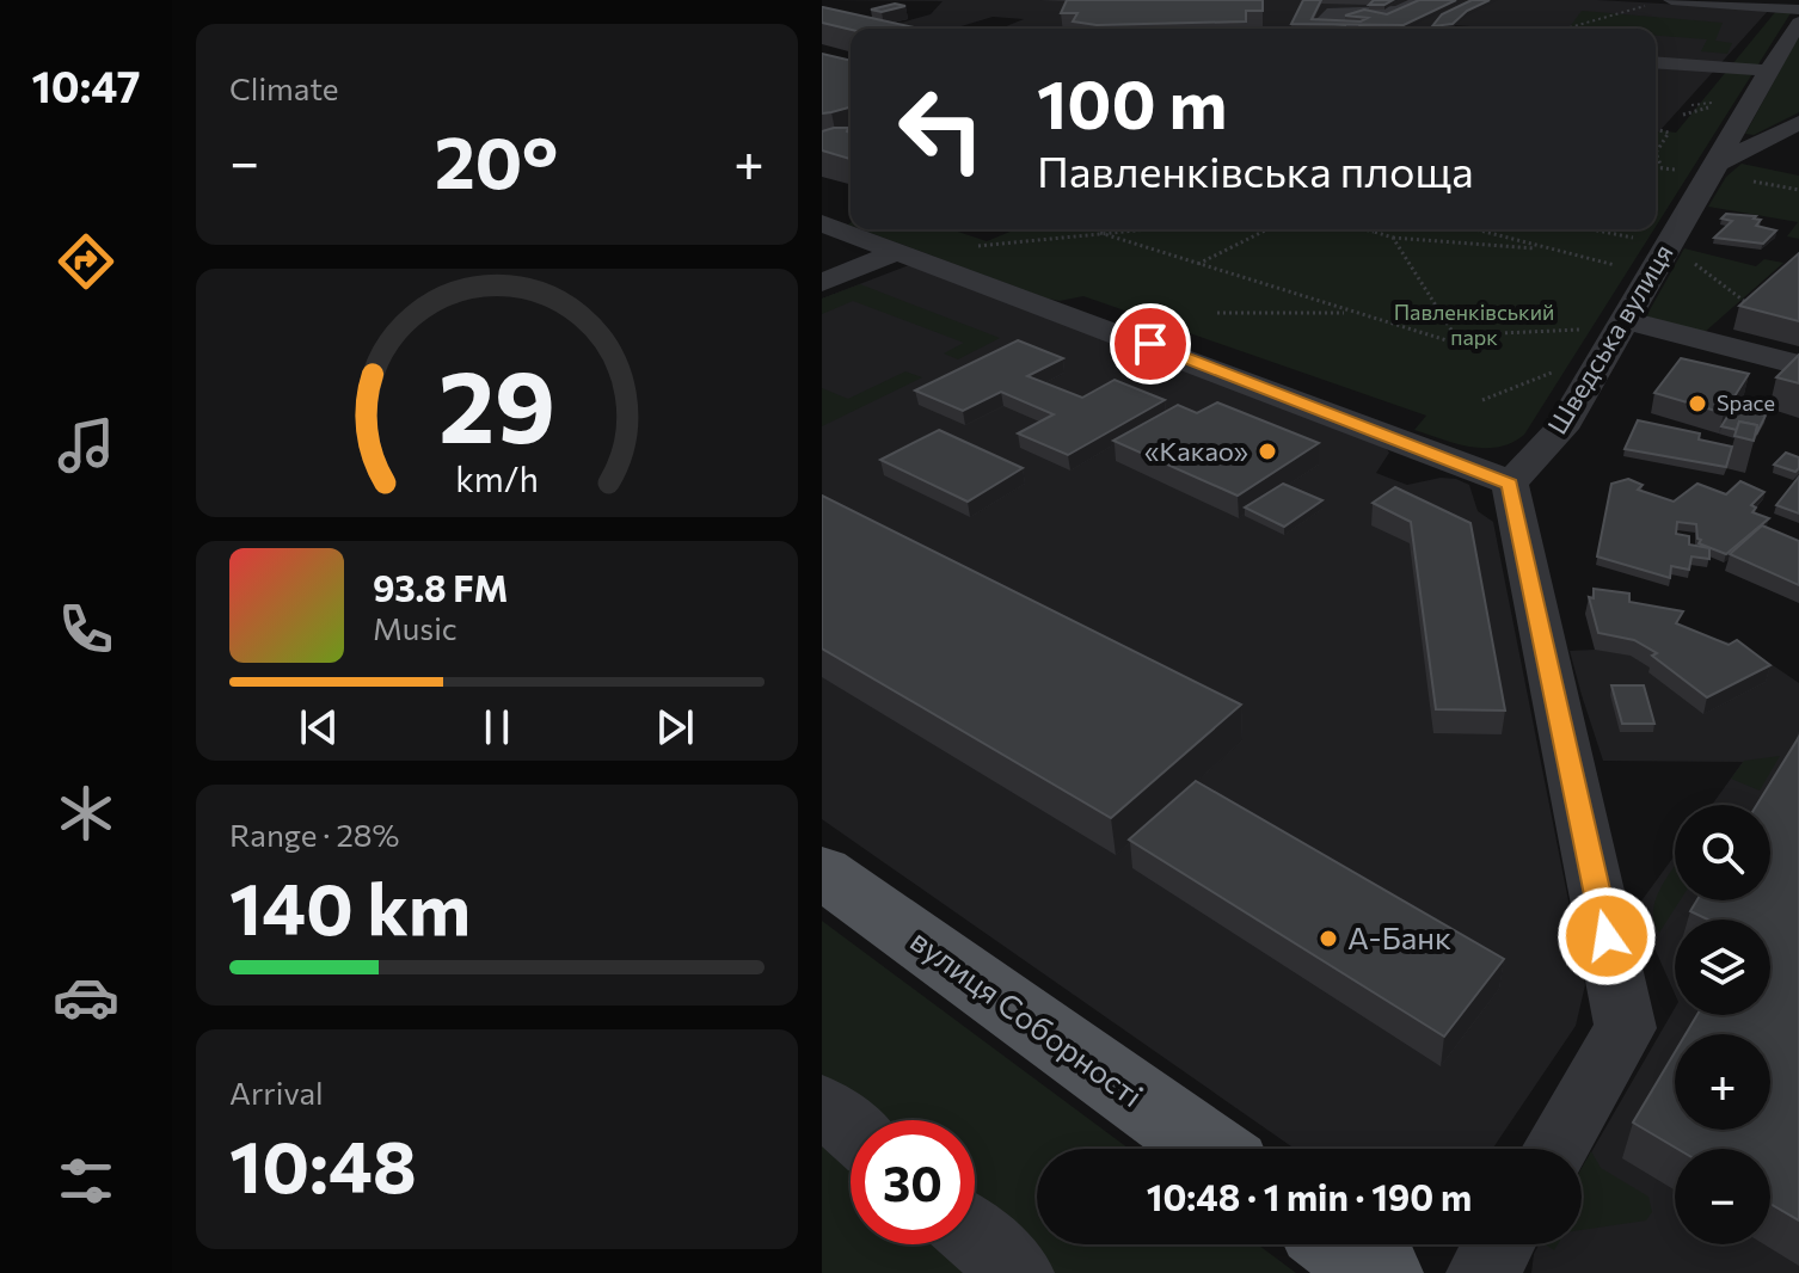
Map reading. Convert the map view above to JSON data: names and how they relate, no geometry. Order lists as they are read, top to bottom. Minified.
{"streets":{"main road":["вулиця Соборності"],"street":["Шведська вулиця"]},"parks":["Павленківський парк"],"places":["Space","«Какао»","А-Банк"],"page":{"tabs":"10:47","tile":["Climate",["Range · 28%","140 km"],["Arrival","10:48"]],"turn":["100 m","Павленківська площа"],"heat":["−","20°","+"],"song":["93.8 FM","Music"],"map_buttons":["+","−"],"limit":"30","trip":"10:48 · 1 min · 190 m","gauge":["29","km/h"]}}
